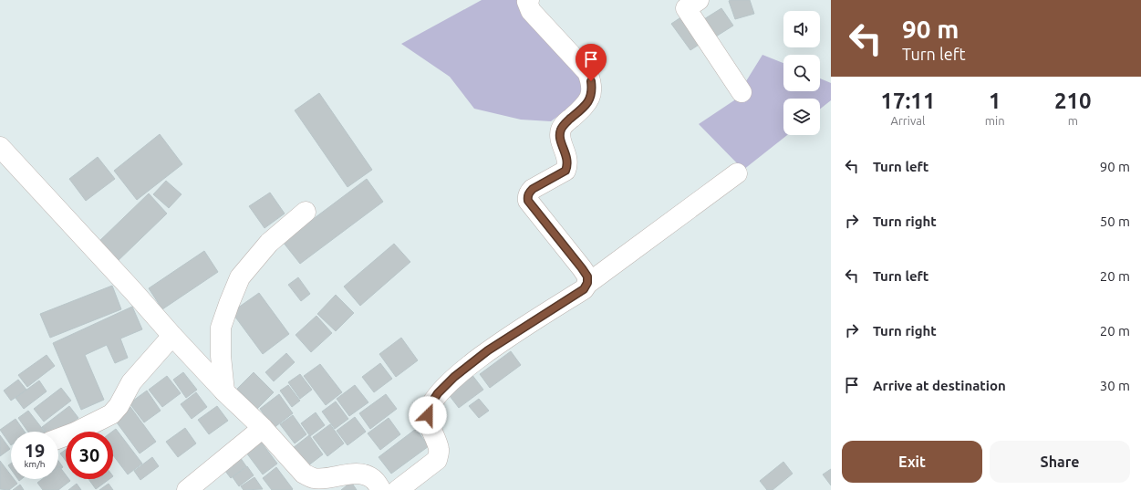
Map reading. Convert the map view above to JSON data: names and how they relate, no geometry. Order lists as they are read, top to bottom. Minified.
{"page":{"turn":["90 m","Turn left"],"eta":["17:11","Arrival","1","min","210","m"],"list":[{"name":"Turn left","value":"90 m"},{"name":"Turn right","value":"50 m"},{"name":"Turn left","value":"20 m"},{"name":"Turn right","value":"20 m"},{"name":"Arrive at destination","value":"30 m"}],"speed":"19 km/h","limit":"30","buttons":["Exit","Share"]}}
